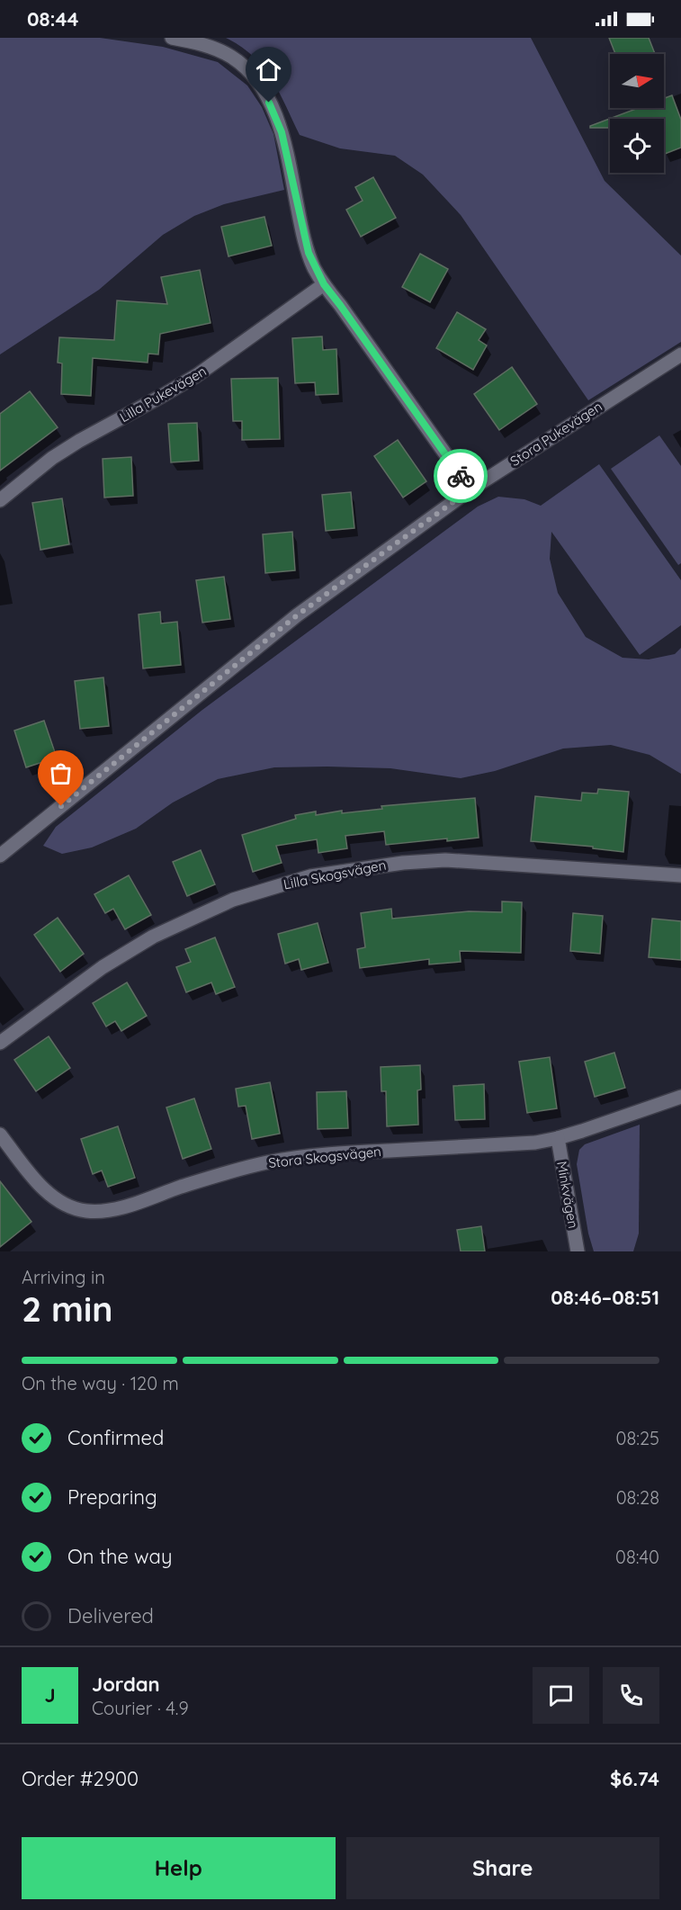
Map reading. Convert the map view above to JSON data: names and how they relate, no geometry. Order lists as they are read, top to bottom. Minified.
{"streets":{"street":["Lilla Pukevägen","Stora Pukevägen","Lilla Skogsvägen","Stora Skogsvägen","Minkvägen"]},"crossings":[["Stora Skogsvägen","Minkvägen"]],"north":"right","page":{"status":"08:44","heading":["2 min","Arriving in","08:46–08:51"],"panel":["Jordan","Courier · 4.9","Order #2900","$6.74"],"bar":"On the way · 120 m","list":[["Confirmed","08:25"],["Preparing","08:28"],["On the way","08:40"],"Delivered"],"round":"J","buttons":["Help","Share"]}}
